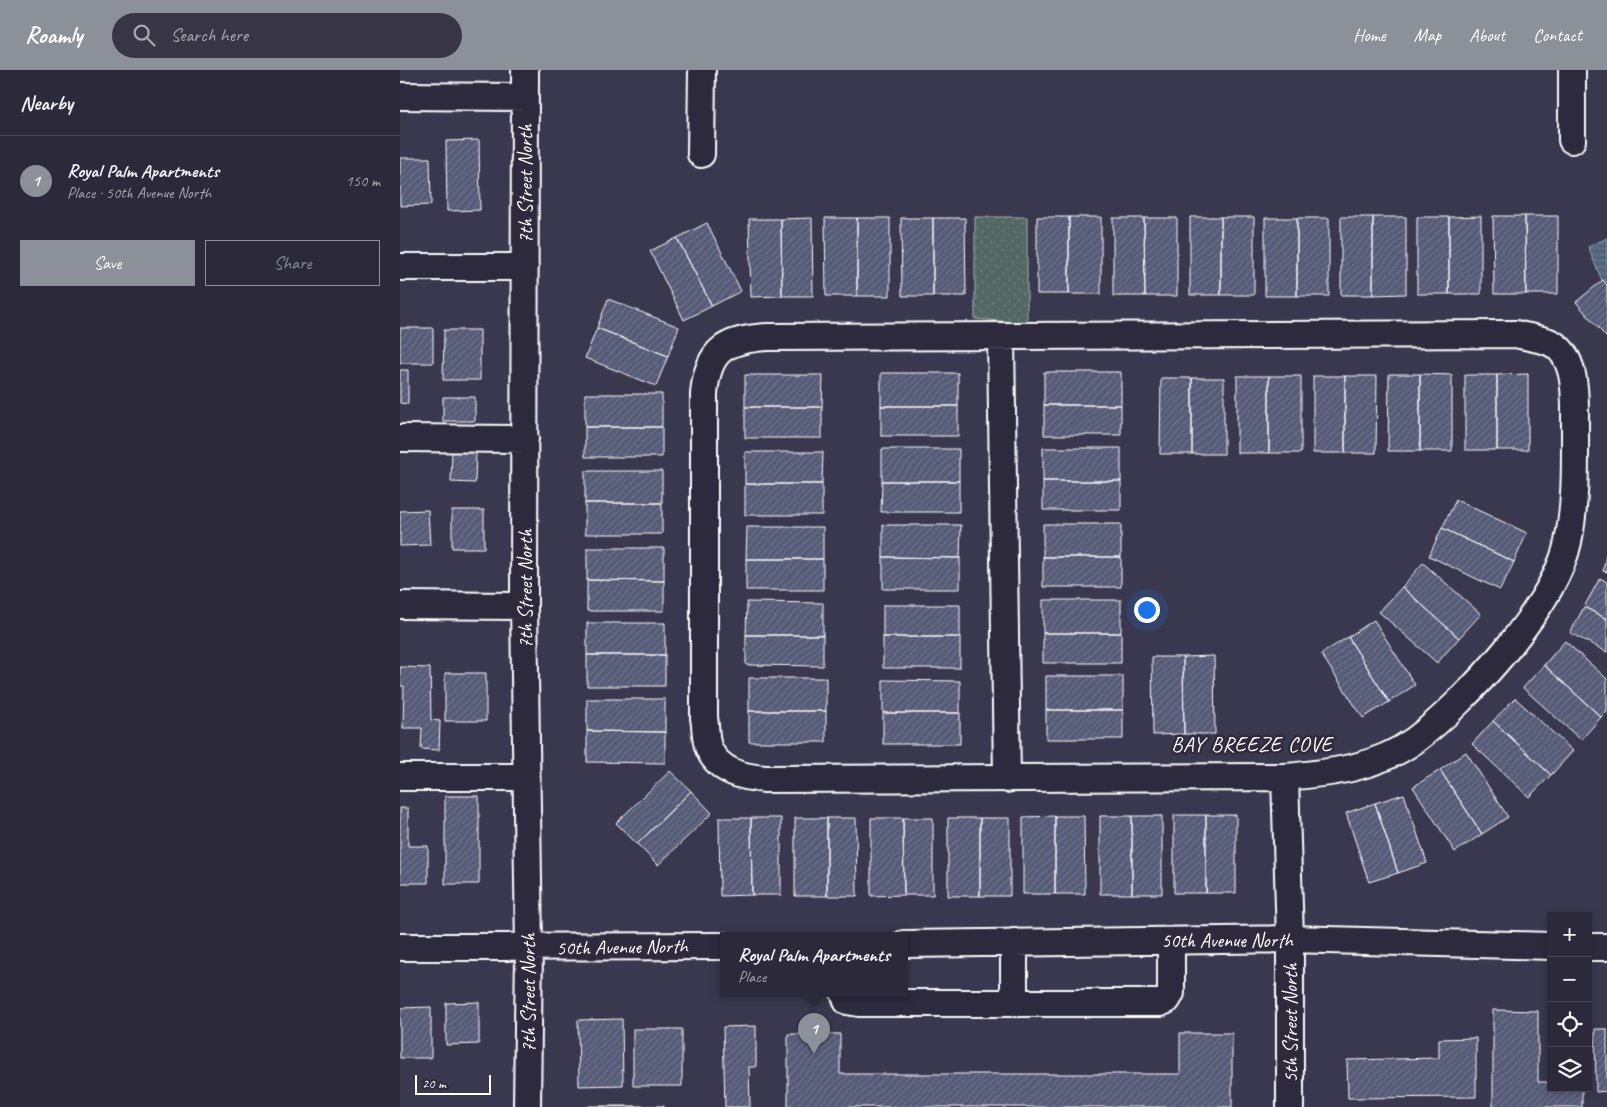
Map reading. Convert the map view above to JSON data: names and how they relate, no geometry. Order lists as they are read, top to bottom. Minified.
{"streets":{"street":["7th Street North","50th Avenue North","5th Street North"]},"crossings":[["7th Street North","50th Avenue North"],["50th Avenue North","5th Street North"]],"districts":["BAY BREEZE COVE"],"scale_bar":"20 m","page":{"header":"Roamly","search":"Search here","nav":["Home","Map","About","Contact"],"heading":"Nearby","list":[{"mark":"1","name":"Royal Palm Apartments","note":"Place · 50th Avenue North","value":"150 m"}],"buttons":["Save","Share"],"map_buttons":["+","−"],"popup":["Royal Palm Apartments","Place"],"pins":"1","scale":"20 m"}}
